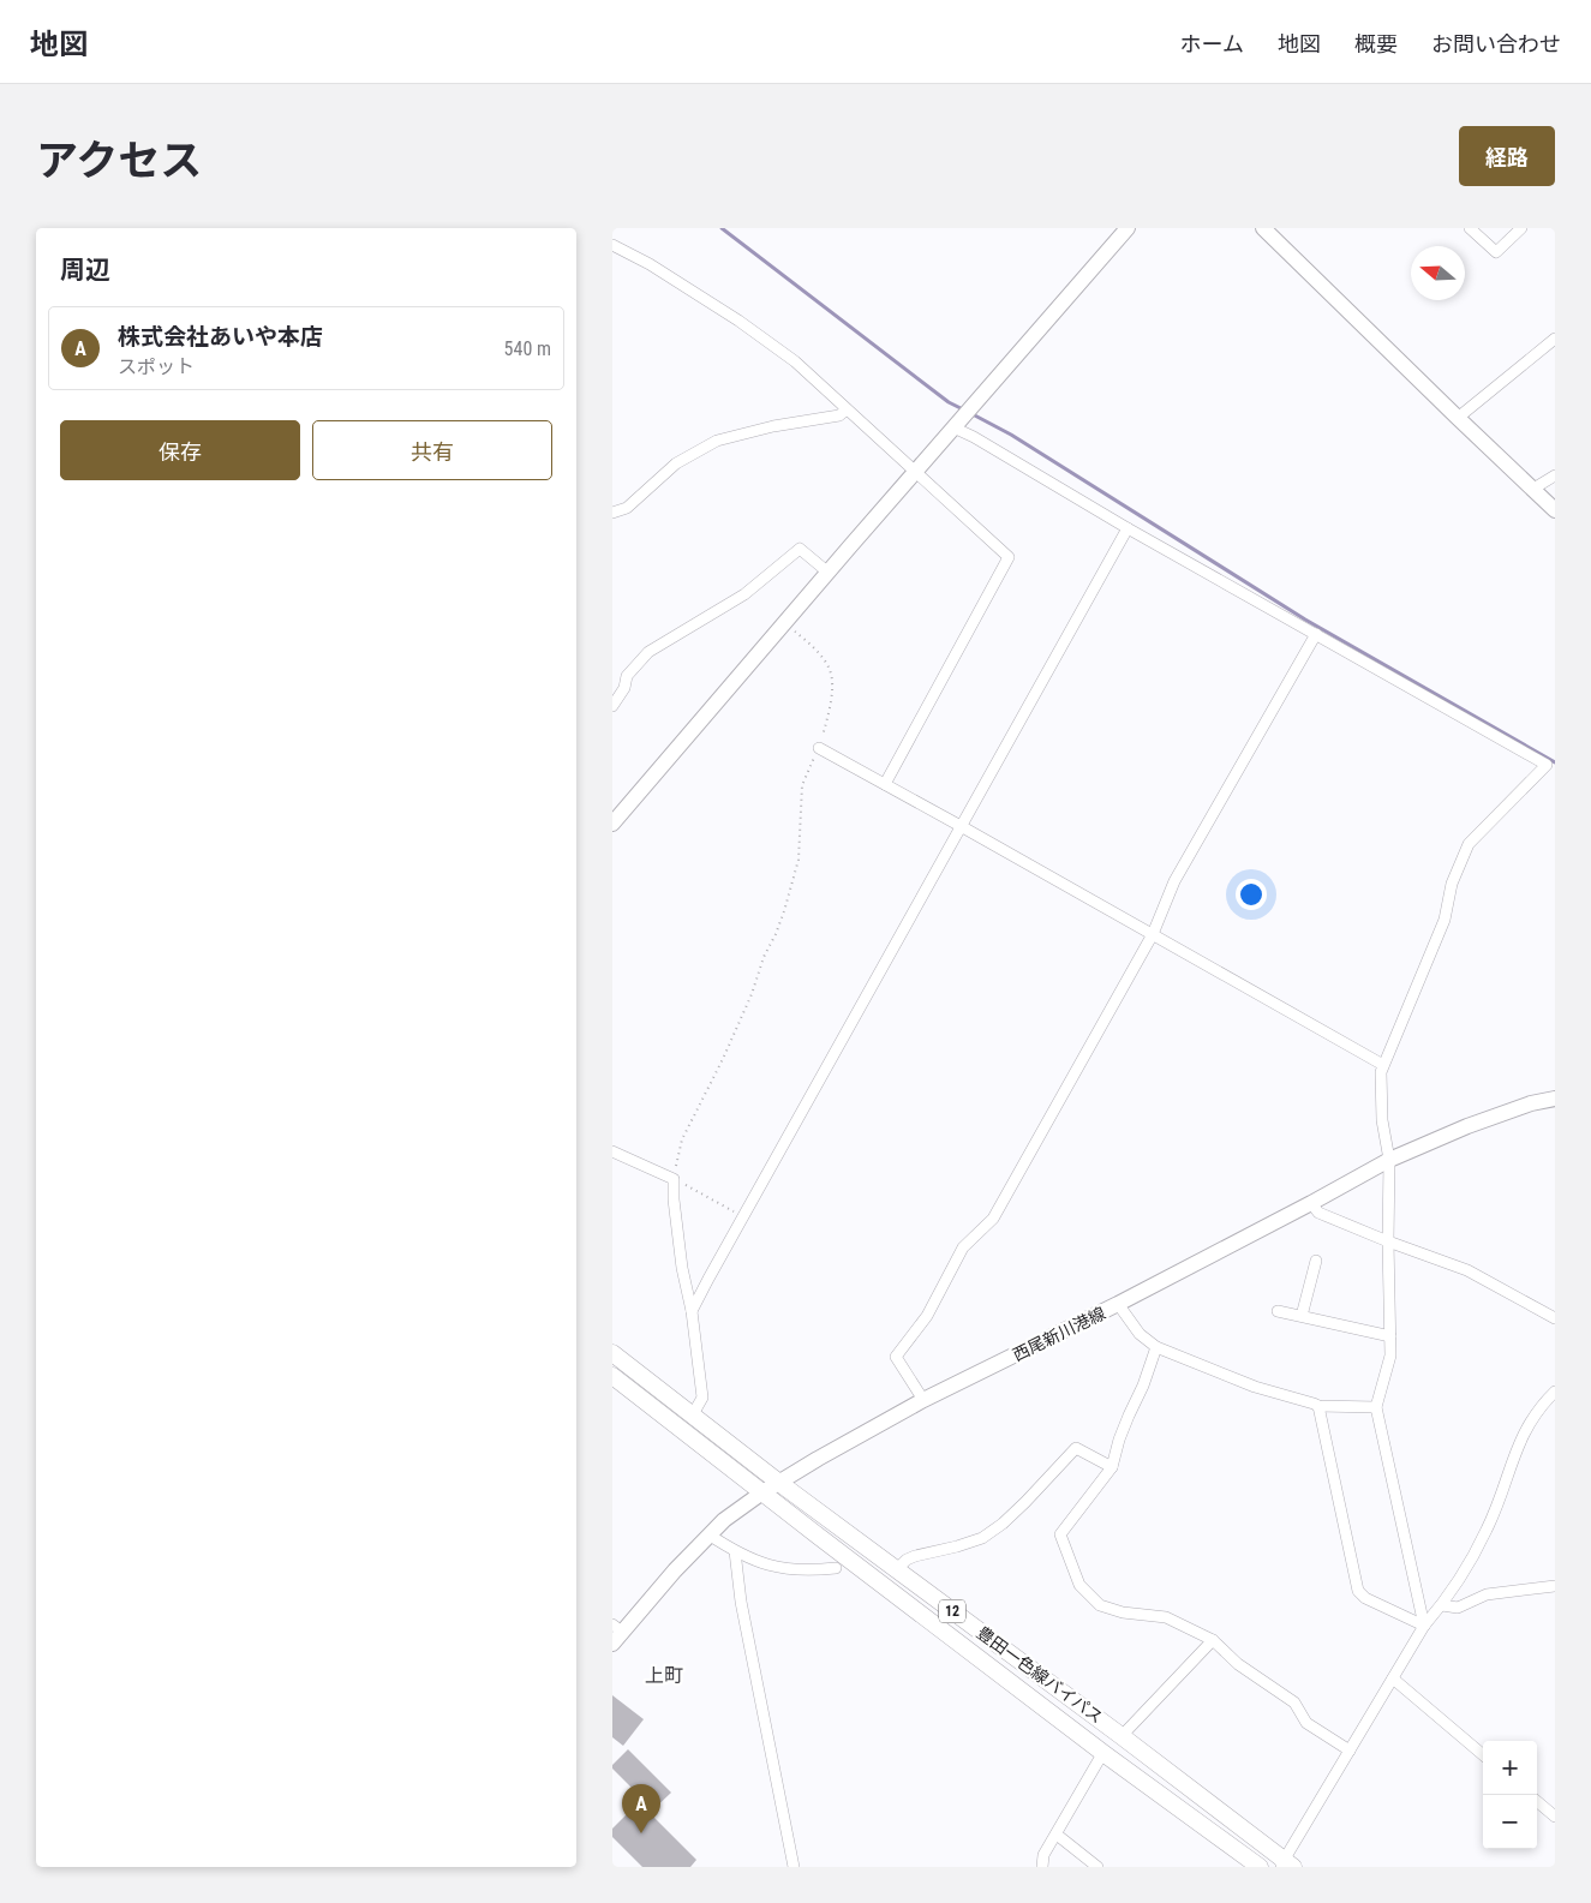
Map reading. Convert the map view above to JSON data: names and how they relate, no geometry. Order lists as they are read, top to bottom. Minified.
{"streets":{"main road":["12","豊田一色線バイパス"],"street":["西尾新川港線"]},"crossings":[["西尾新川港線","豊田一色線バイパス"]],"districts":["上町"],"north":"left","page":{"header":"地図","nav":["ホーム","地図","概要","お問い合わせ"],"title":"アクセス","buttons":["経路",["保存","共有"]],"heading":"周辺","list":[{"mark":"A","name":"株式会社あいや本店","note":"スポット","value":"540 m"}],"map_buttons":["+","−"],"pins":"A"}}
